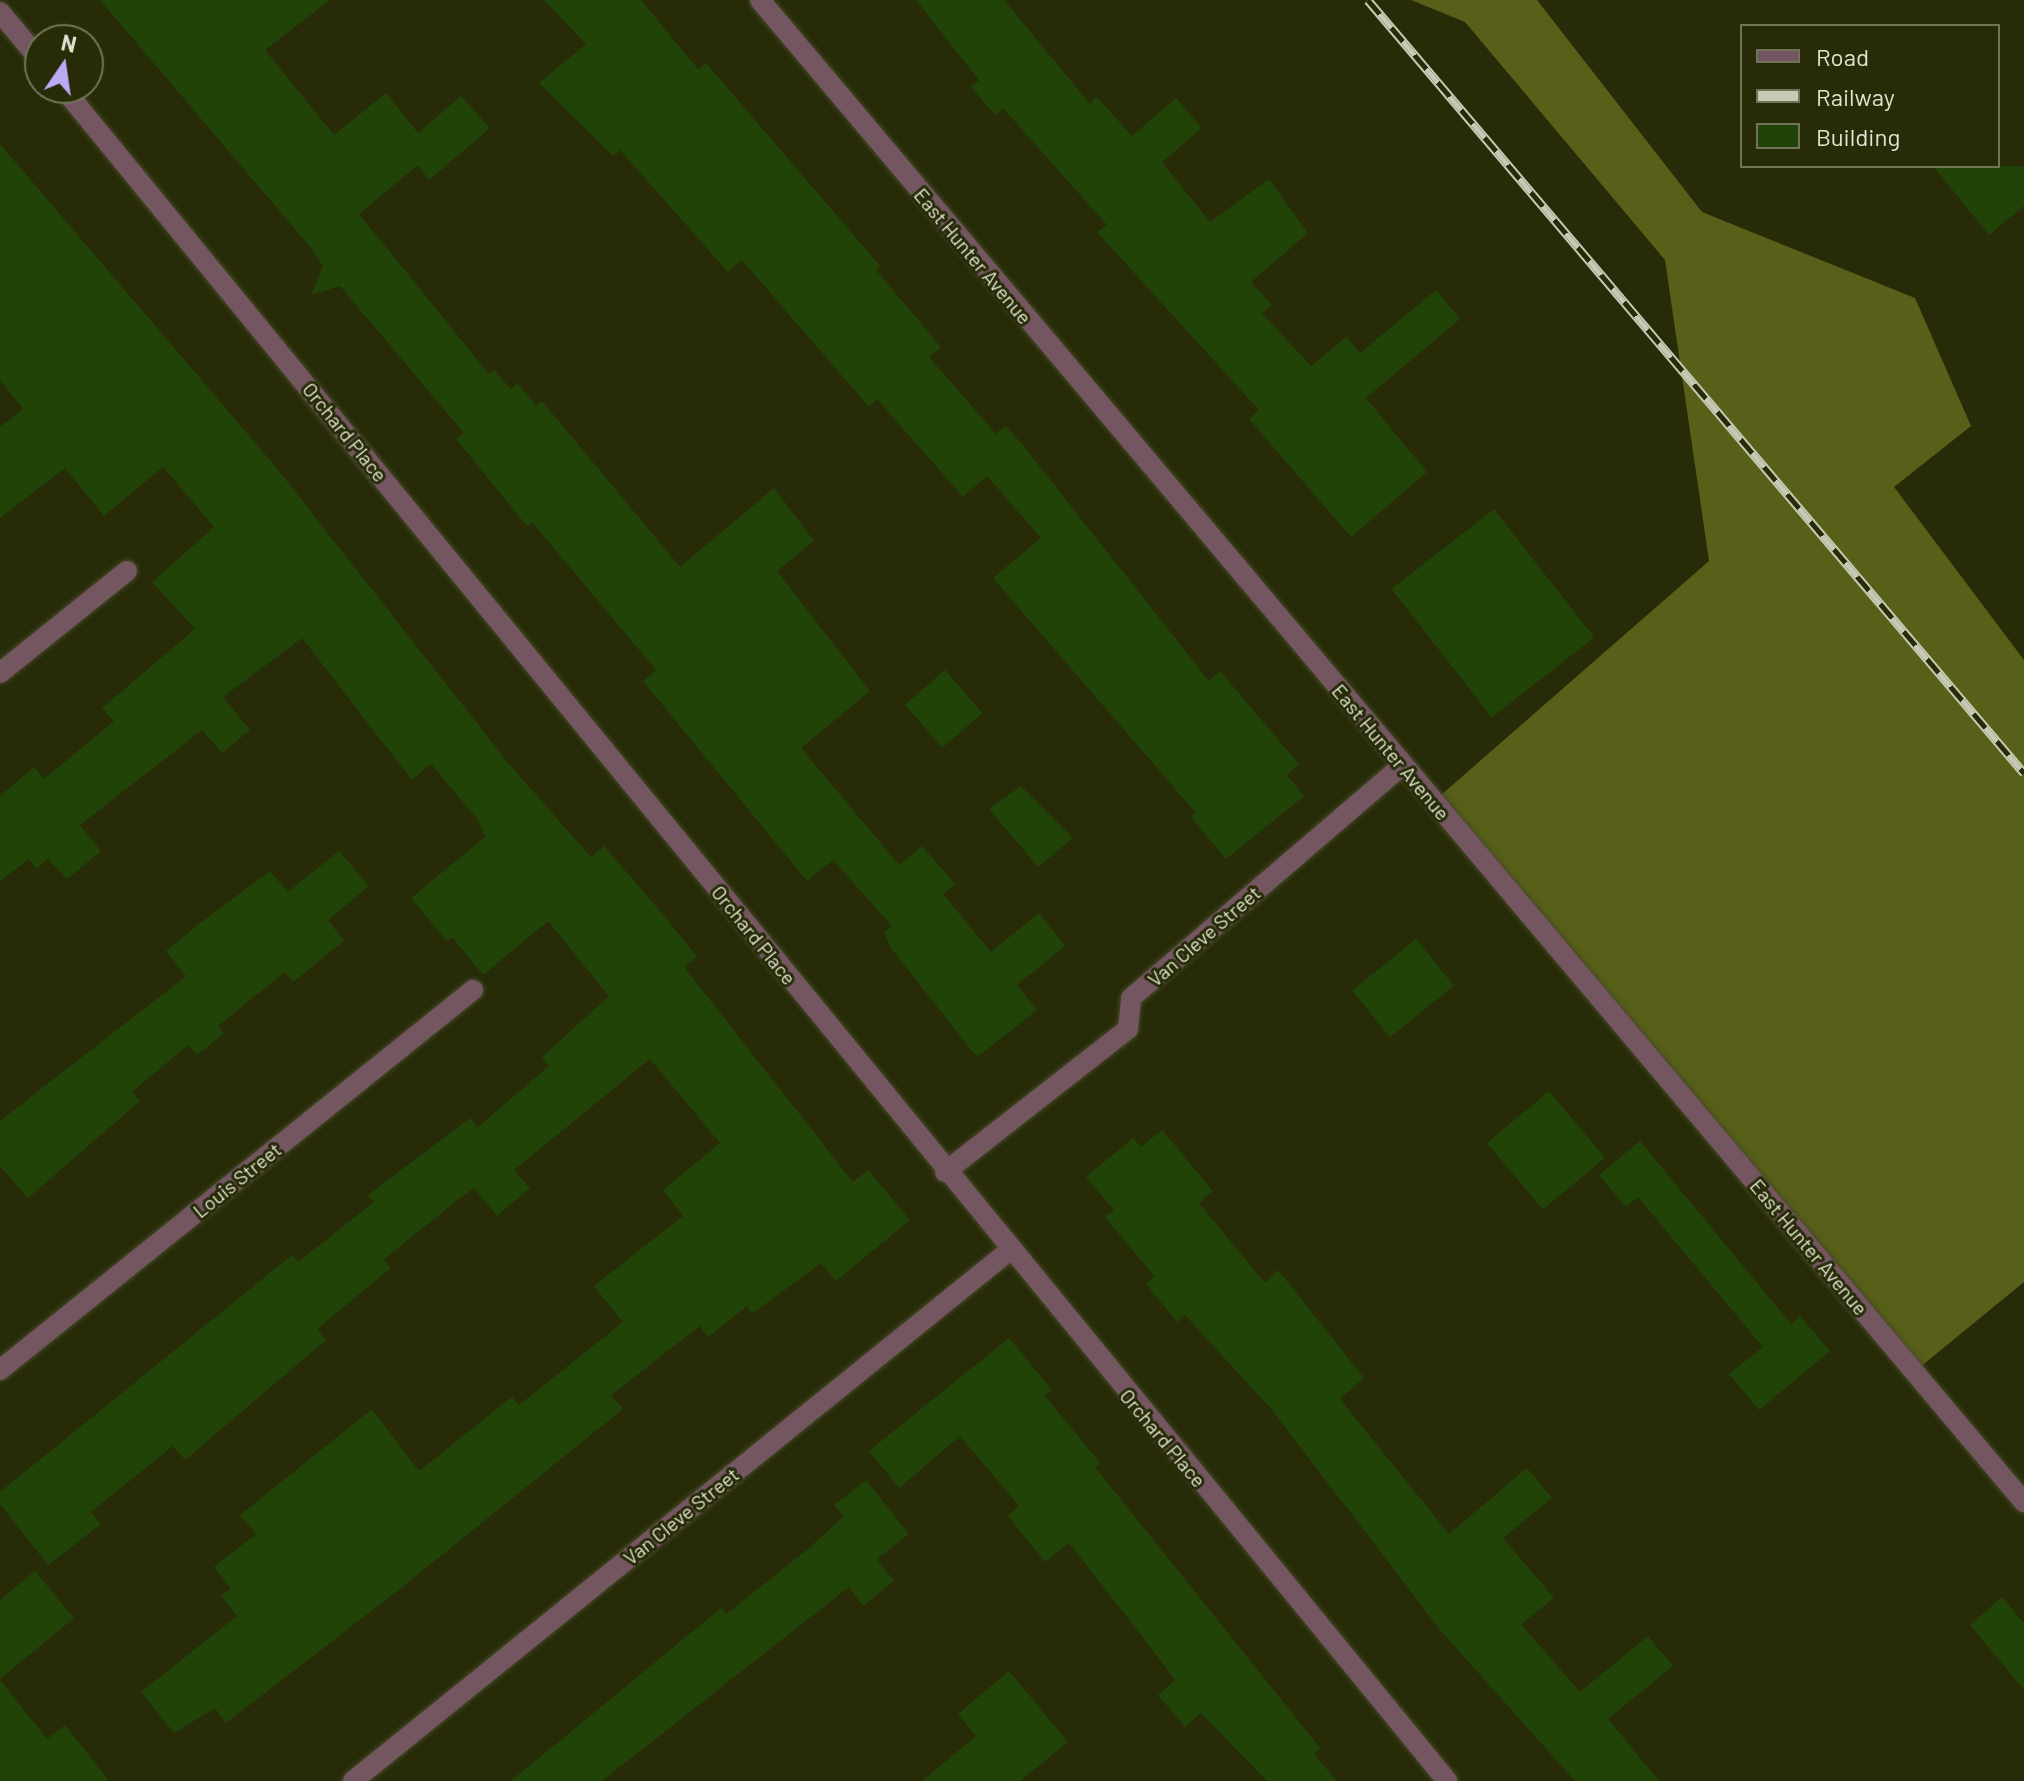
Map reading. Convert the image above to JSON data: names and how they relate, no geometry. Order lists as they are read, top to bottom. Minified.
{"streets":{"street":["East Hunter Avenue","Orchard Place","Van Cleve Street","Louis Street"]},"crossings":[["East Hunter Avenue","Van Cleve Street"],["Orchard Place","Van Cleve Street"]],"legend":["Road","Railway","Building"],"north":"top"}
